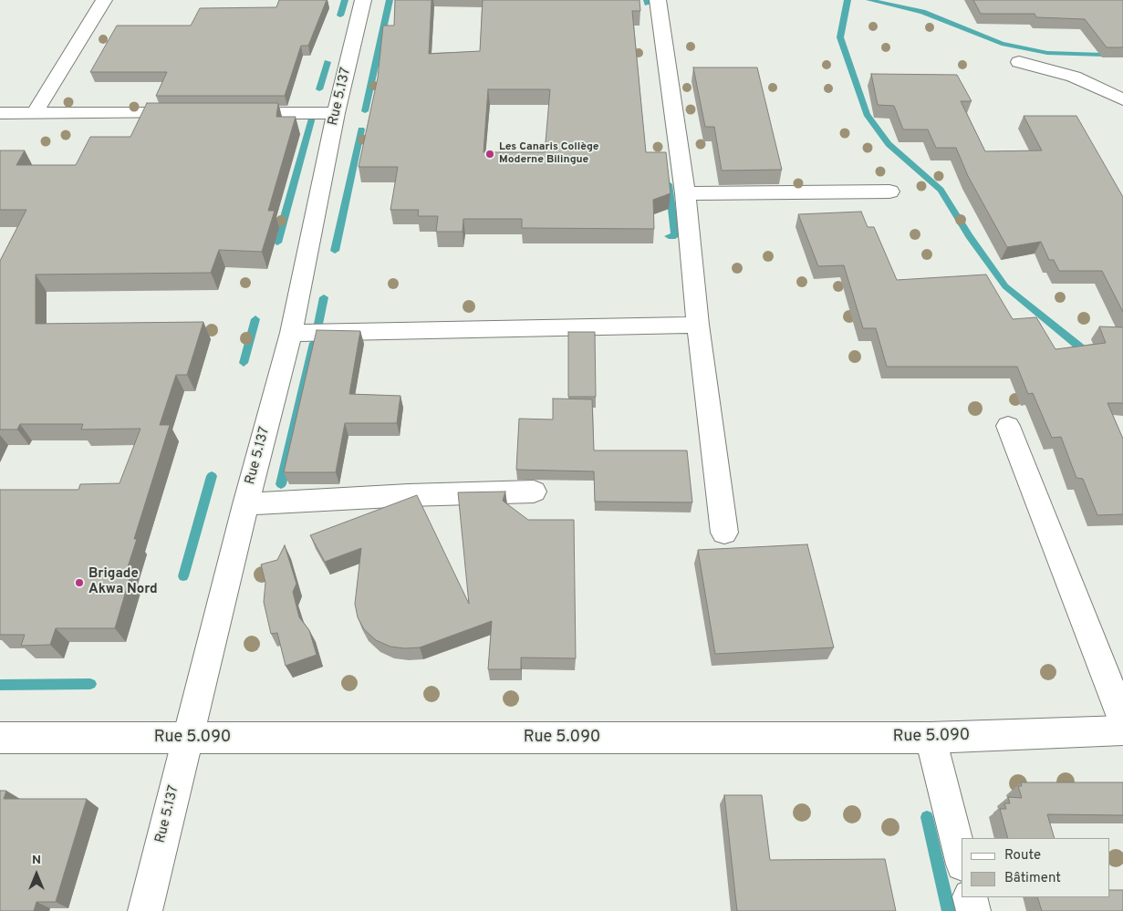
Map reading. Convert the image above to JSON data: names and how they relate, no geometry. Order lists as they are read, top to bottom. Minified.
{"streets":{"street":["Rue 5.137","Rue 5.090"]},"crossings":[["Rue 5.137","Rue 5.090"]],"places":["Les Canaris Collège Moderne Bilingue","Brigade Akwa Nord"],"legend":["Route","Bâtiment"],"north":"top"}
